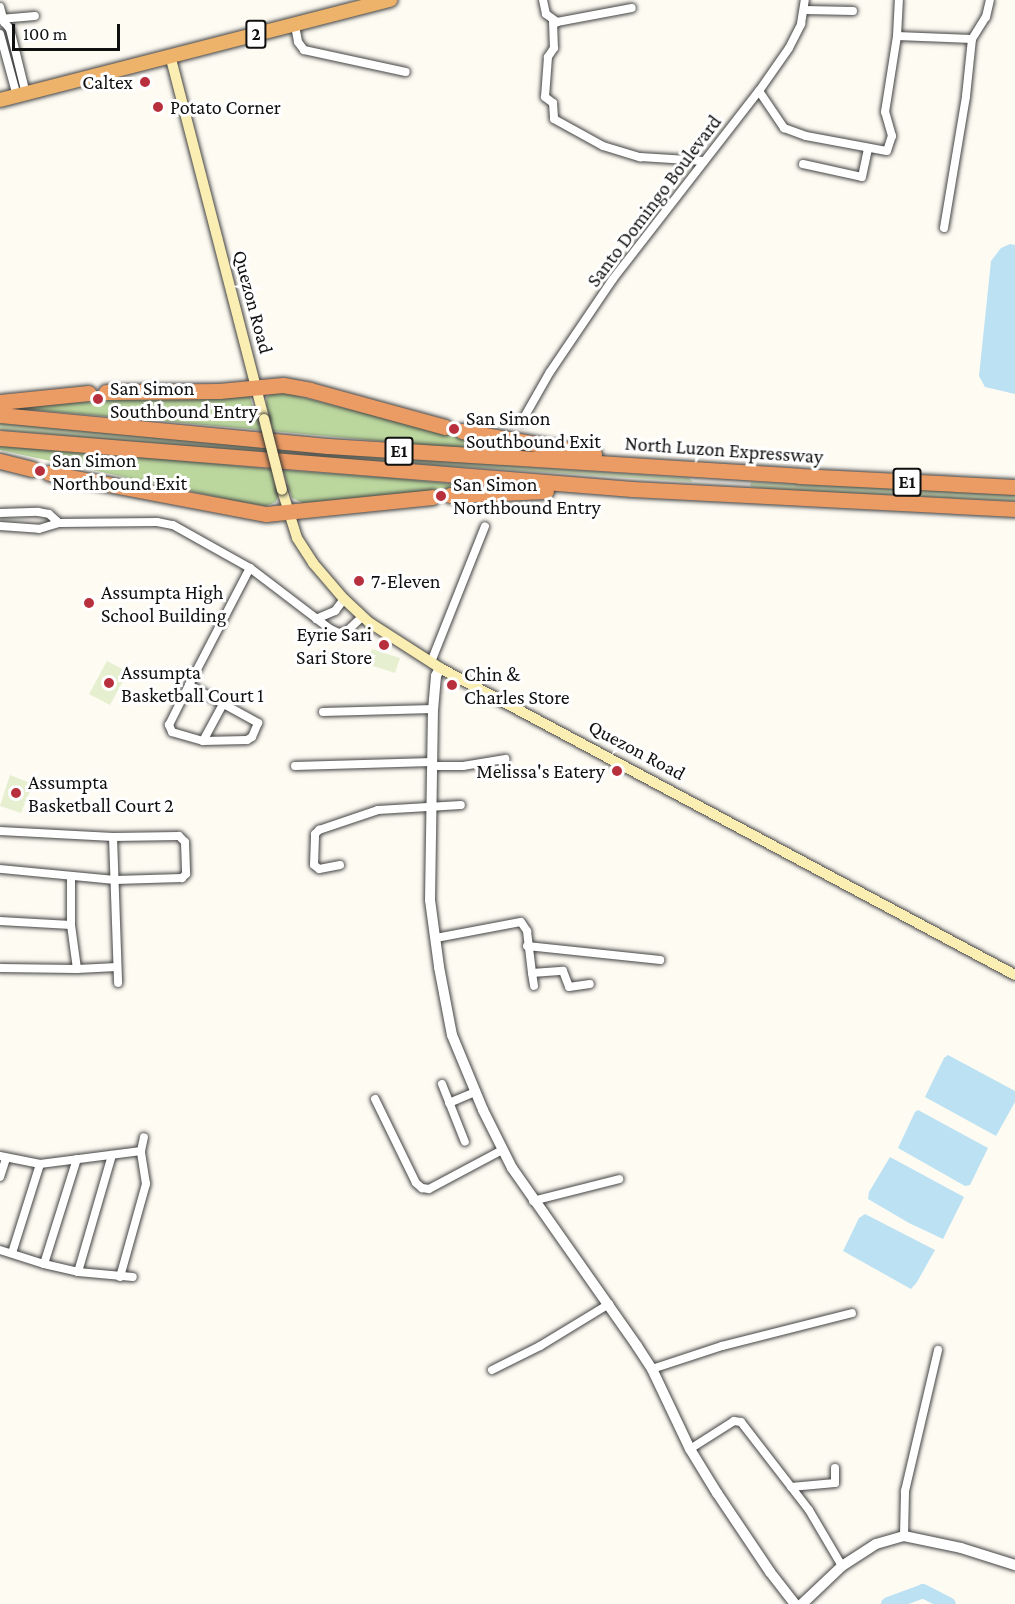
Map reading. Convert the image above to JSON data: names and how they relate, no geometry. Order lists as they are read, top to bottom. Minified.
{"streets":{"highway":["2","North Luzon Expressway","E1"],"main road":["Quezon Road"],"street":["Santo Domingo Boulevard"]},"crossings":[["2","Quezon Road"]],"places":["Caltex","Potato Corner","San Simon Southbound Entry","San Simon Southbound Exit","San Simon Northbound Exit","San Simon Northbound Entry","7-Eleven","Assumpta High School Building","Eyrie Sari Sari Store","Assumpta Basketball Court 1","Chin & Charles Store","Melissa's Eatery","Assumpta Basketball Court 2"],"scale_bar":"100 m"}
